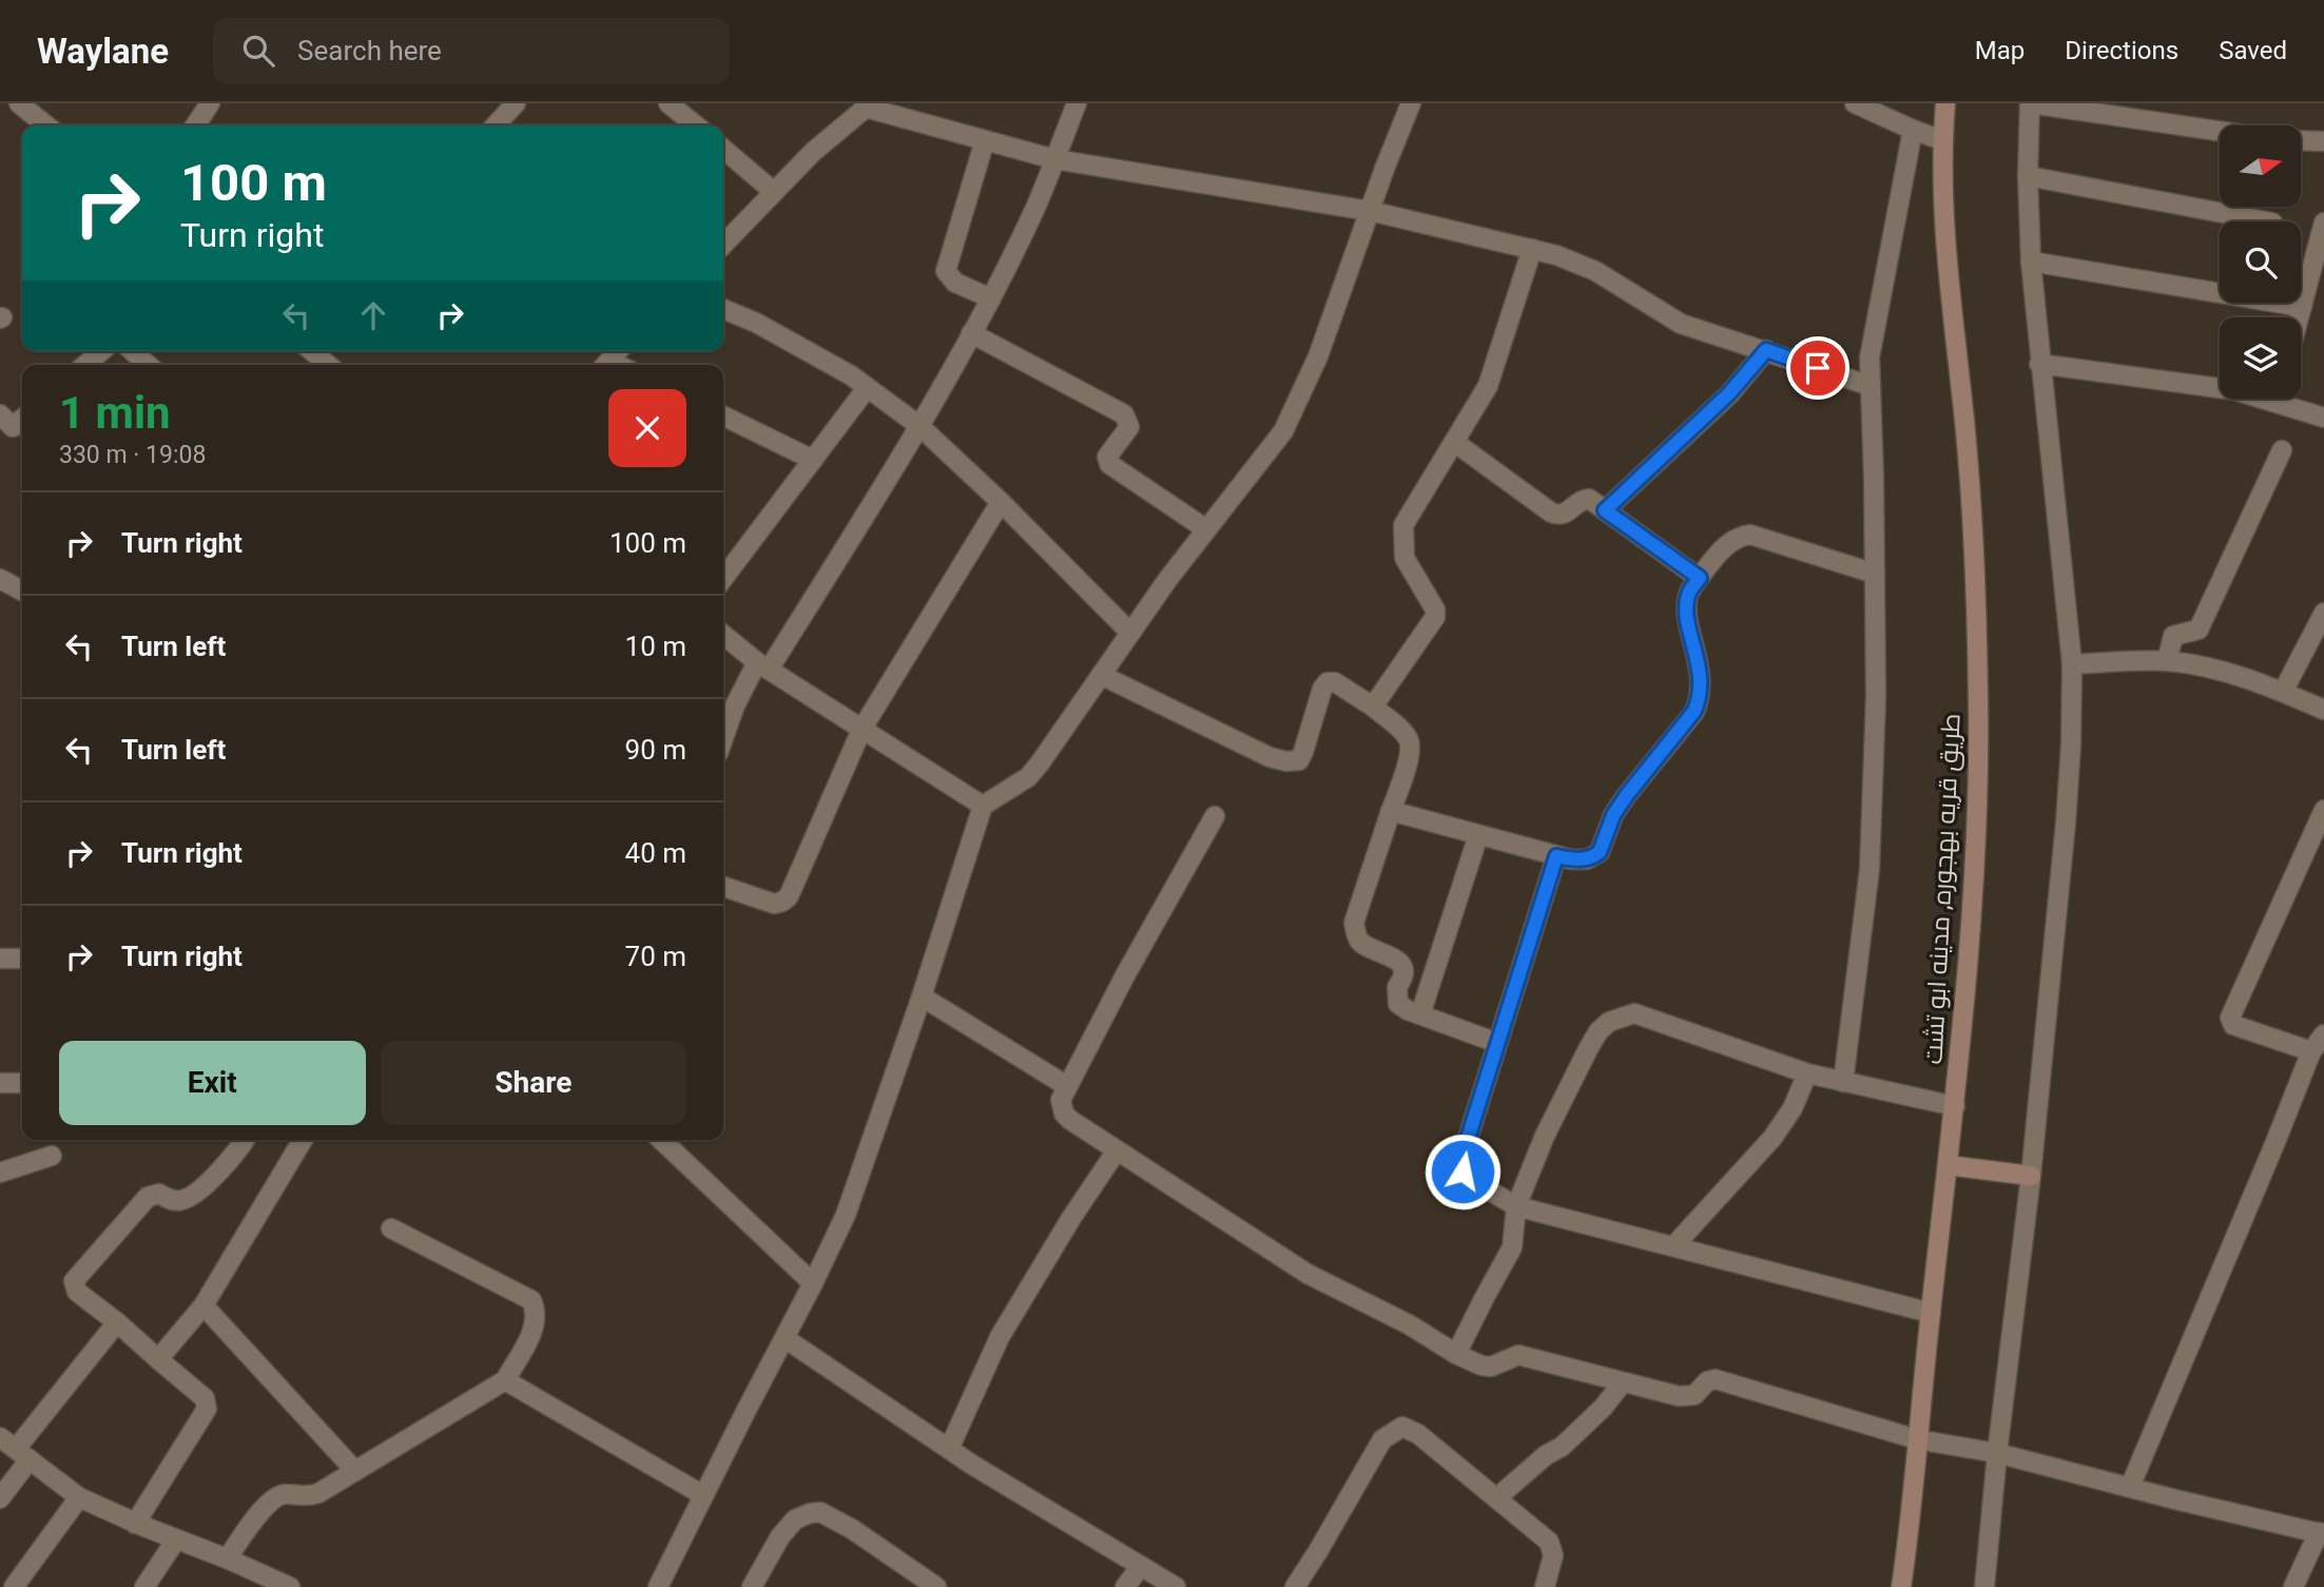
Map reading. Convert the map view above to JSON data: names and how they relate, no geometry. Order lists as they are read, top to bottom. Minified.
{"streets":{"street":["طريق قريه بهجوره, مدينه ابو تشت"]},"north":"right","page":{"header":"Waylane","search":"Search here","nav":["Map","Directions","Saved"],"turn":["100 m","Turn right"],"heading":["1 min","330 m · 19:08"],"list":[{"name":"Turn right","value":"100 m"},{"name":"Turn left","value":"10 m"},{"name":"Turn left","value":"90 m"},{"name":"Turn right","value":"40 m"},{"name":"Turn right","value":"70 m"}],"buttons":["Exit","Share"]}}
